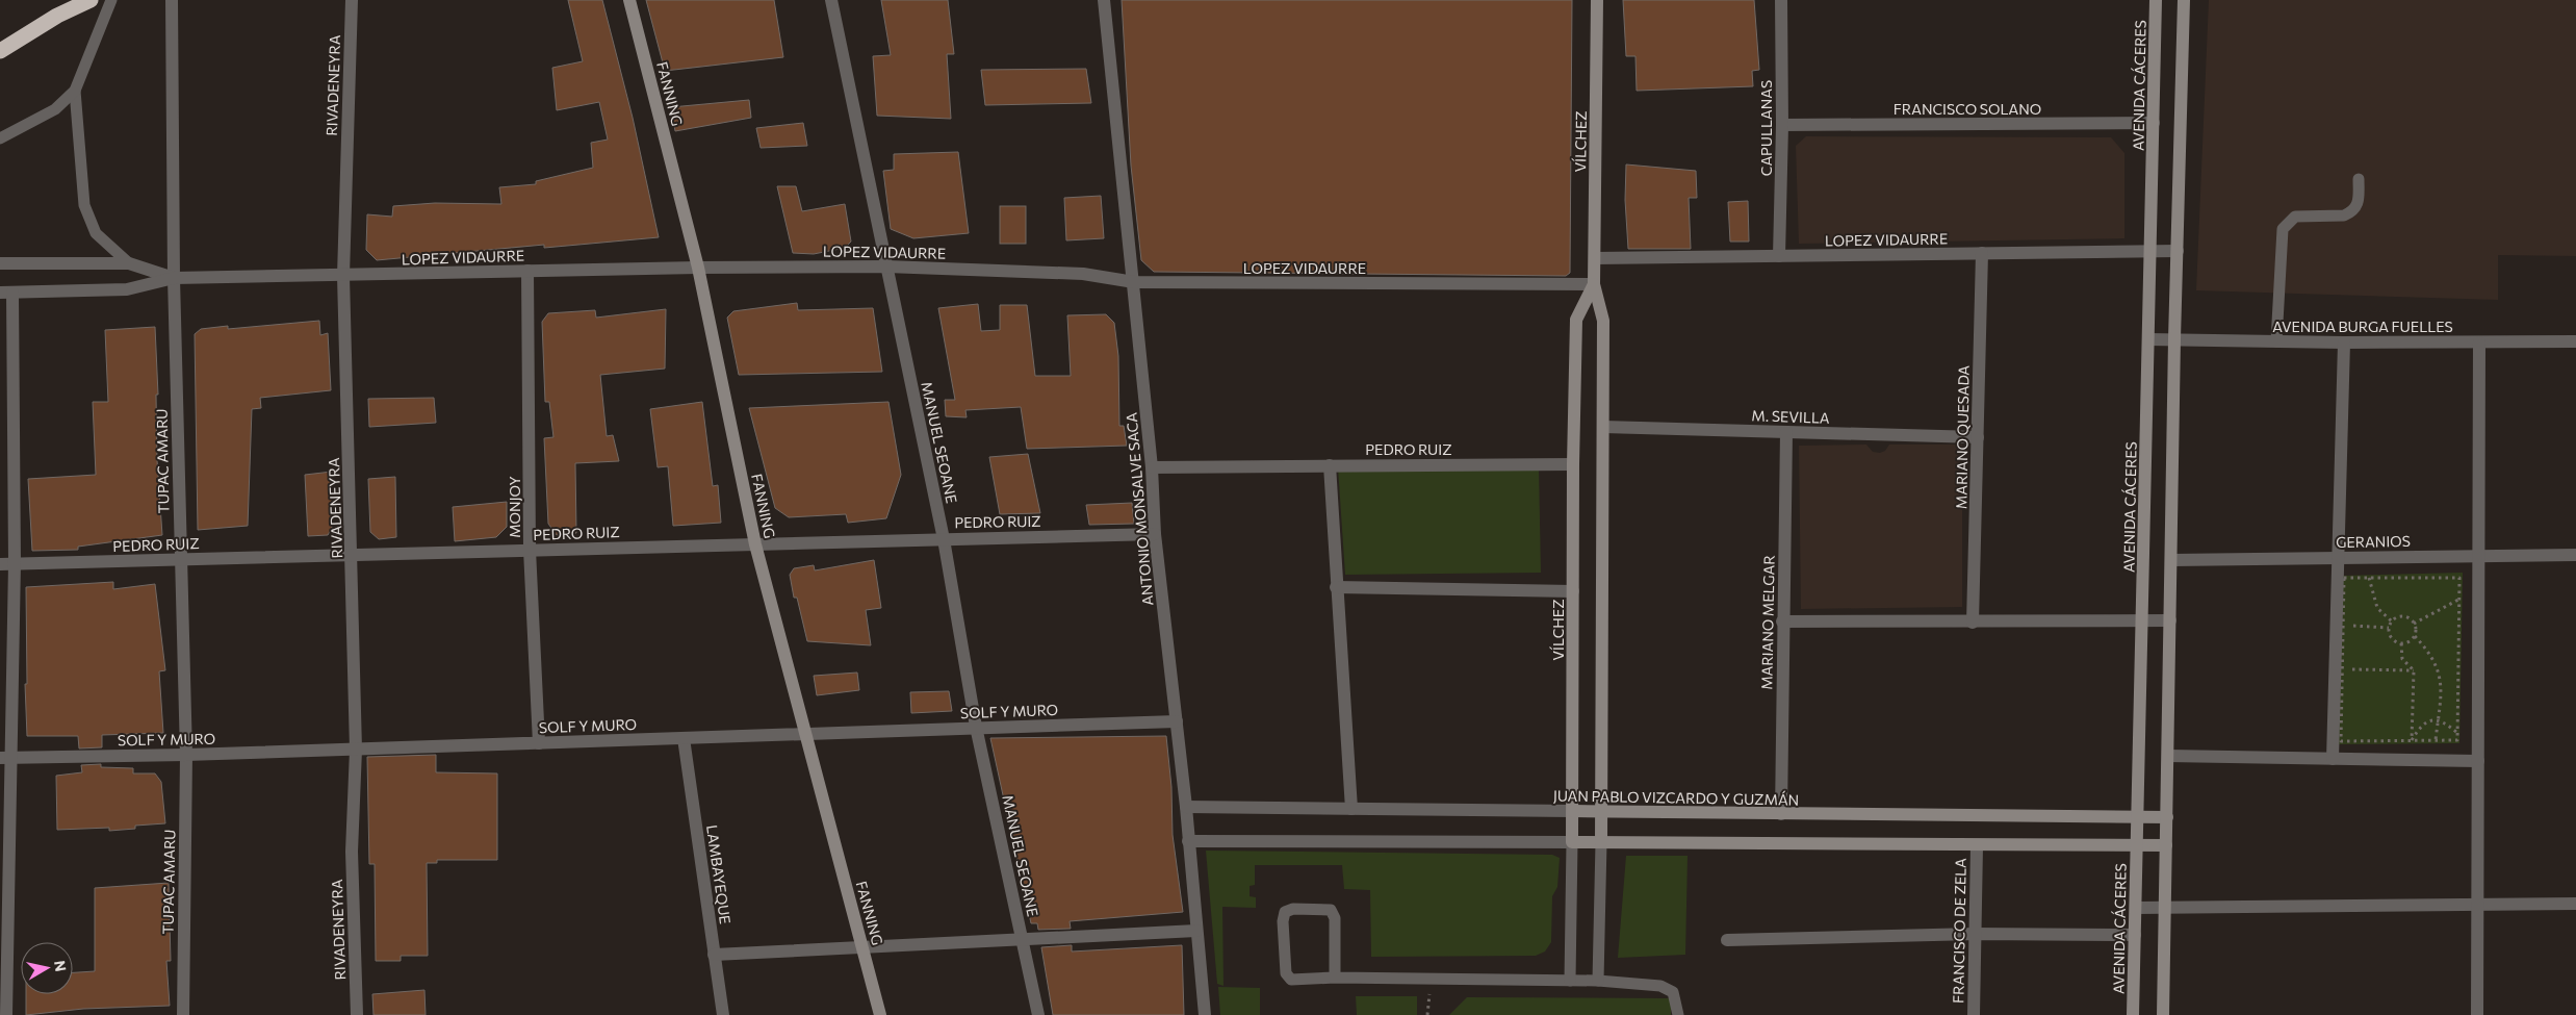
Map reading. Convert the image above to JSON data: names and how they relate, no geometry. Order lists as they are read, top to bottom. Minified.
{"streets":{"street":["RIVADENEYRA","AVENIDA CÁCERES","FANNING","FRANCISCO SOLANO","CAPULLANAS","VÍLCHEZ","LOPEZ VIDAURRE","AVENIDA BURGA FUELLES","M. SEVILLA","MARIANO QUESADA","MANUEL SEOANE","PEDRO RUIZ","TUPAC AMARU","MONJOY","ANTONIO MONSALVE SACA","GERANIOS","MARIANO MELGAR","SOLF Y MURO","JUAN PABLO VIZCARDO Y GUZMÁN","LAMBAYEQUE","FRANCISCO DE ZELA"]},"crossings":[["RIVADENEYRA","LOPEZ VIDAURRE"],["RIVADENEYRA","PEDRO RUIZ"],["RIVADENEYRA","SOLF Y MURO"],["AVENIDA CÁCERES","FRANCISCO SOLANO"],["AVENIDA CÁCERES","LOPEZ VIDAURRE"],["AVENIDA CÁCERES","AVENIDA BURGA FUELLES"],["AVENIDA CÁCERES","JUAN PABLO VIZCARDO Y GUZMÁN"],["FANNING","LOPEZ VIDAURRE"],["FANNING","PEDRO RUIZ"],["FANNING","SOLF Y MURO"],["FRANCISCO SOLANO","CAPULLANAS"],["CAPULLANAS","LOPEZ VIDAURRE"],["VÍLCHEZ","LOPEZ VIDAURRE"],["VÍLCHEZ","M. SEVILLA"],["VÍLCHEZ","PEDRO RUIZ"],["VÍLCHEZ","JUAN PABLO VIZCARDO Y GUZMÁN"],["LOPEZ VIDAURRE","MARIANO QUESADA"],["LOPEZ VIDAURRE","MANUEL SEOANE"],["LOPEZ VIDAURRE","TUPAC AMARU"],["LOPEZ VIDAURRE","MONJOY"],["LOPEZ VIDAURRE","ANTONIO MONSALVE SACA"],["M. SEVILLA","MARIANO QUESADA"],["M. SEVILLA","MARIANO MELGAR"],["MANUEL SEOANE","PEDRO RUIZ"],["MANUEL SEOANE","SOLF Y MURO"],["PEDRO RUIZ","TUPAC AMARU"],["PEDRO RUIZ","MONJOY"],["PEDRO RUIZ","ANTONIO MONSALVE SACA"],["TUPAC AMARU","SOLF Y MURO"],["MONJOY","SOLF Y MURO"],["ANTONIO MONSALVE SACA","SOLF Y MURO"],["ANTONIO MONSALVE SACA","JUAN PABLO VIZCARDO Y GUZMÁN"],["MARIANO MELGAR","JUAN PABLO VIZCARDO Y GUZMÁN"],["SOLF Y MURO","LAMBAYEQUE"]],"north":"right"}
